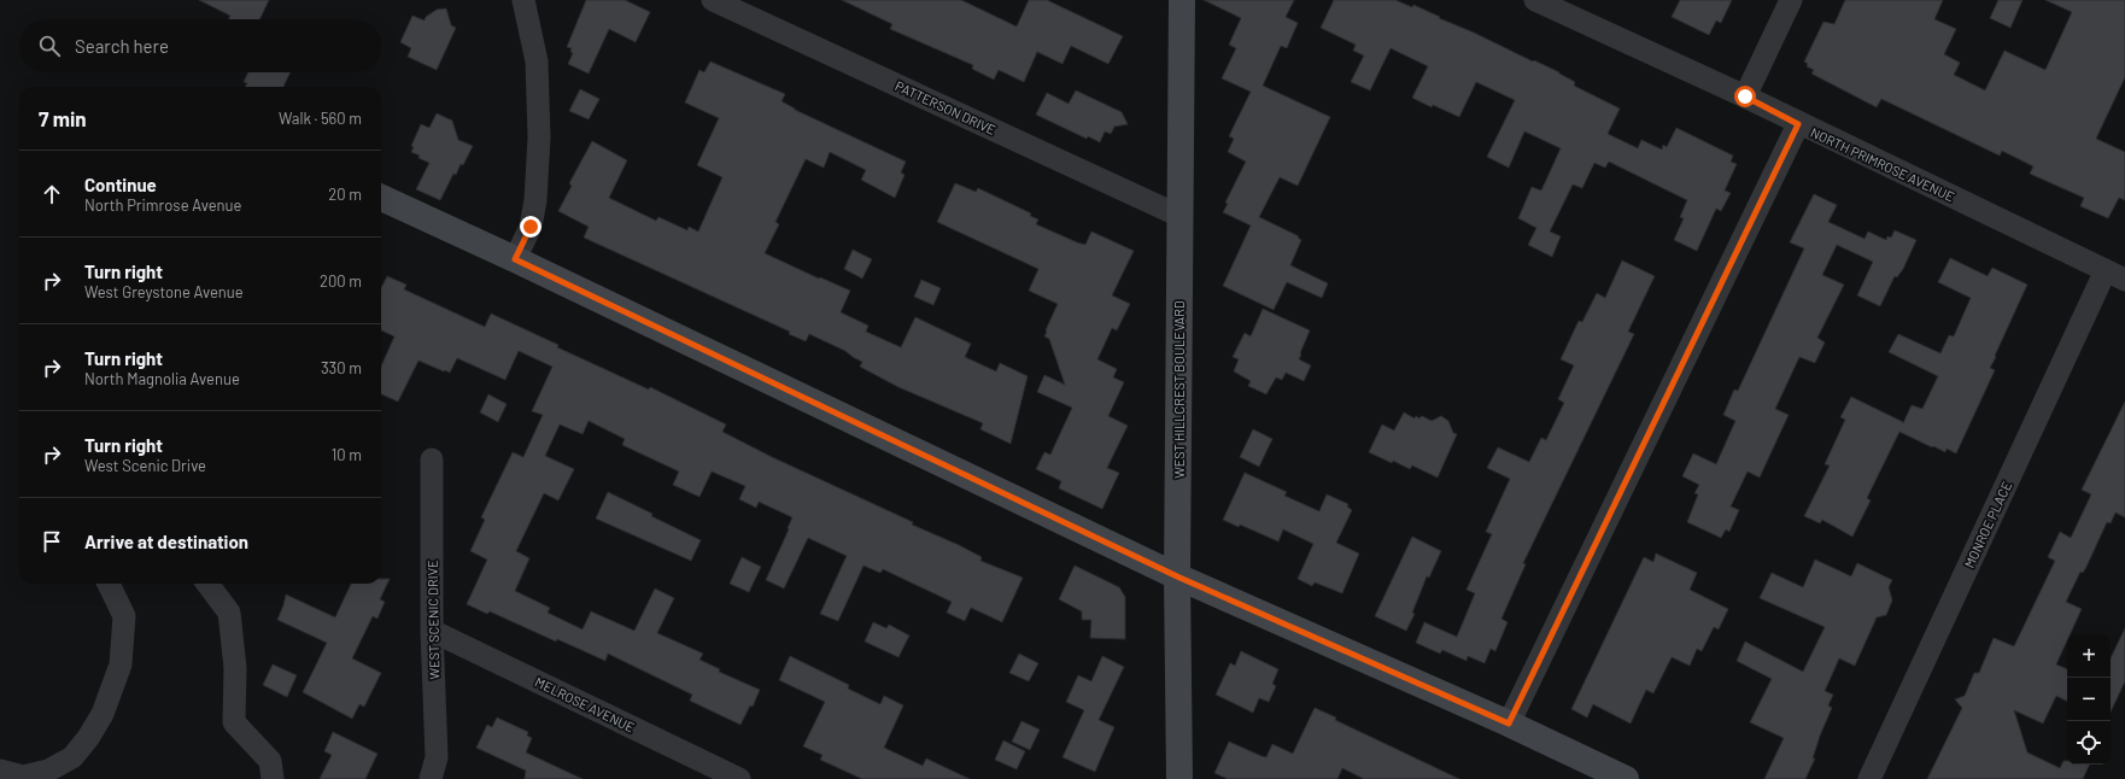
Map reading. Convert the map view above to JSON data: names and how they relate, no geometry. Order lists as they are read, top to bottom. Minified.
{"streets":{"street":["PATTERSON DRIVE","NORTH PRIMROSE AVENUE","WEST HILLCREST BOULEVARD","MONROE PLACE","WEST SCENIC DRIVE","MELROSE AVENUE"]},"crossings":[["PATTERSON DRIVE","WEST HILLCREST BOULEVARD"],["NORTH PRIMROSE AVENUE","MONROE PLACE"],["WEST SCENIC DRIVE","MELROSE AVENUE"]],"page":{"search":"Search here","heading":["7 min","Walk · 560 m"],"list":[["Continue","North Primrose Avenue","20 m"],["Turn right","West Greystone Avenue","200 m"],["Turn right","North Magnolia Avenue","330 m"],["Turn right","West Scenic Drive","10 m"],"Arrive at destination"],"map_buttons":["+","−"]}}
